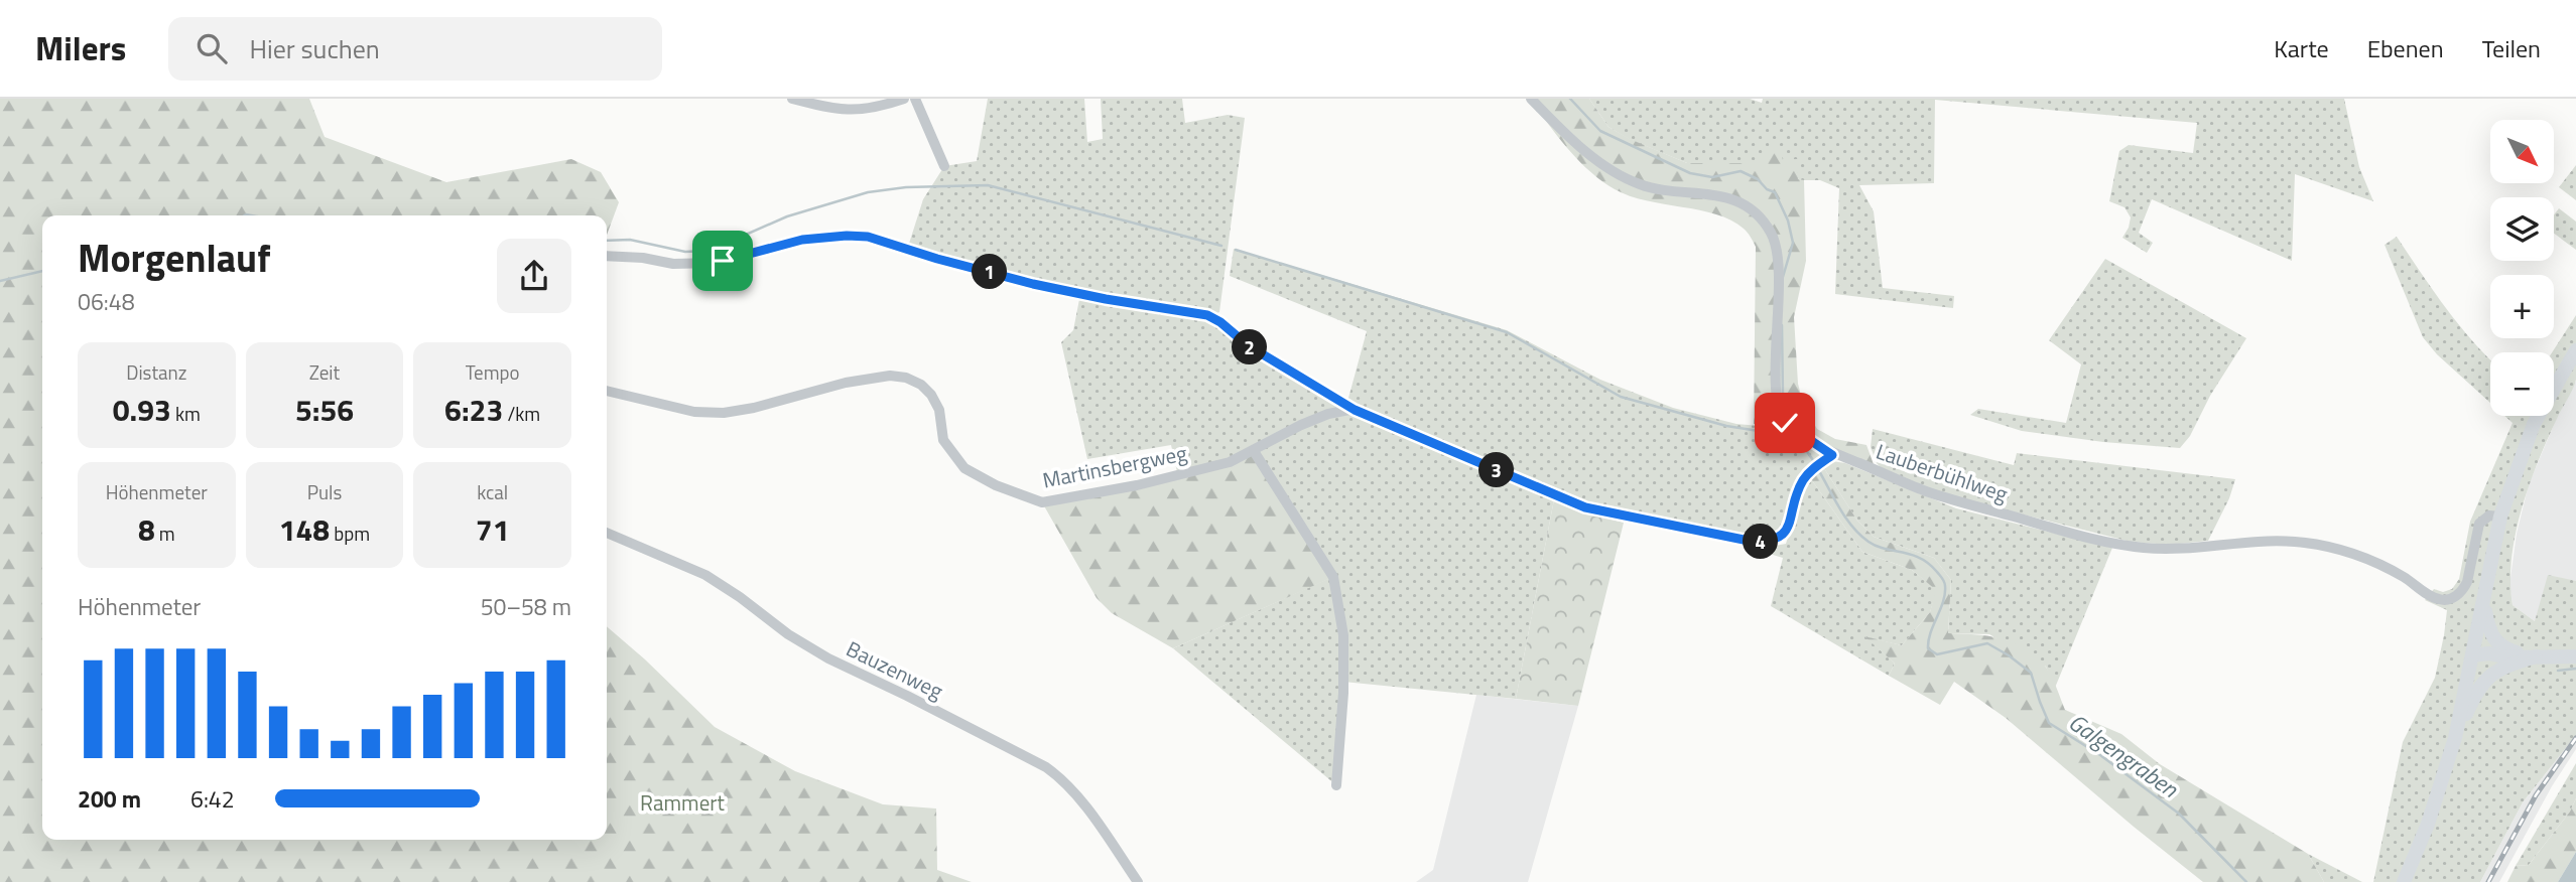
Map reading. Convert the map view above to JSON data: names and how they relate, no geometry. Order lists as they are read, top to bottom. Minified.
{"streets":{"street":["Martinsbergweg","Lauberbühlweg","Bauzenweg"]},"water":["Galgengraben"],"parks":["Rammert"],"north":"bottom right","page":{"header":"Milers","search":"Hier suchen","nav":["Karte","Ebenen","Teilen"],"map_buttons":["+","−"],"heading":["Morgenlauf","06:48"],"pins":["1","2","3","4"],"stats":[["Distanz","0.93 km"],["Zeit","5:56"],["Tempo","6:23 /km"],["Höhenmeter","8 m"],["Puls","148 bpm"],["kcal","71"]],"chart":["Höhenmeter","50–58 m"],"list":[{"name":"200 m","note":"6:42"}]}}
